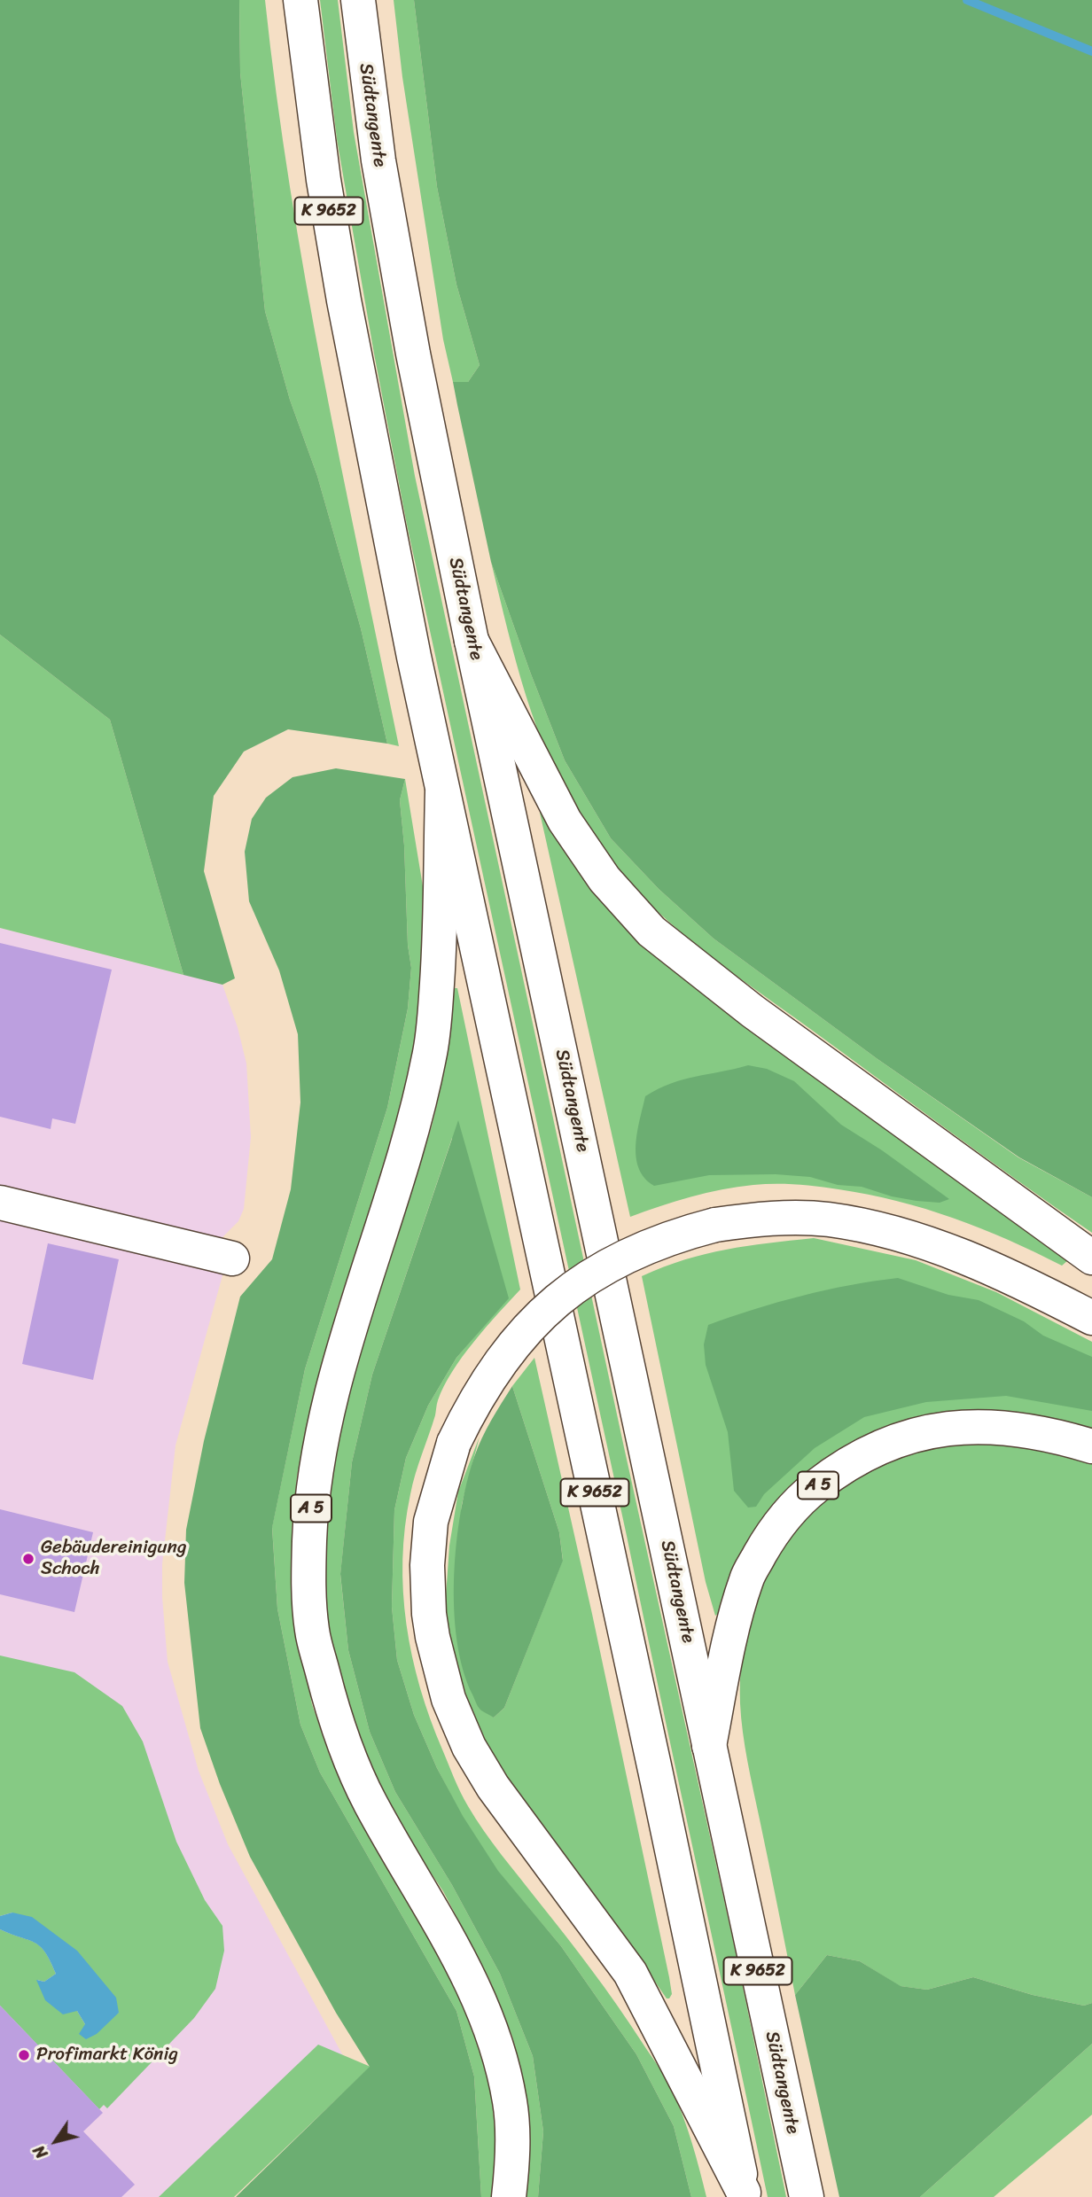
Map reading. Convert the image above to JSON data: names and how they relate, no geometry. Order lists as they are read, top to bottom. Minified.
{"streets":{"main road":["Südtangente","K 9652","A 5"]},"crossings":[["Südtangente","A 5"],["K 9652","A 5"]],"places":["Gebäudereinigung Schoch","Profimarkt König"],"north":"bottom left"}
